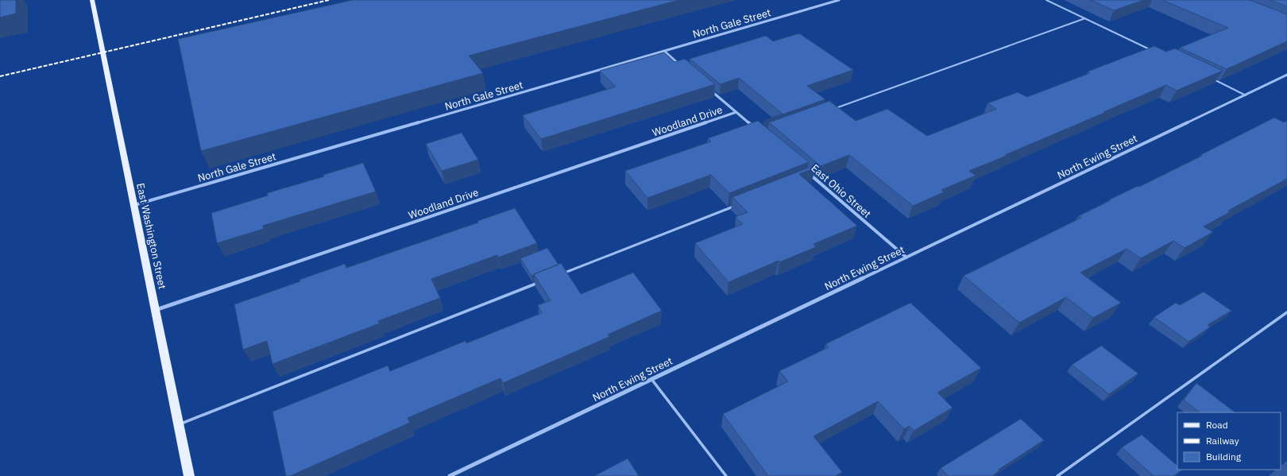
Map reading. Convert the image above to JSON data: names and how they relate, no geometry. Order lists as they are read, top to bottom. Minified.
{"streets":{"main road":["East Washington Street"],"street":["North Gale Street","Woodland Drive","North Ewing Street","East Ohio Street"]},"crossings":[["North Gale Street","East Washington Street"],["Woodland Drive","East Washington Street"],["North Ewing Street","East Ohio Street"]],"legend":["Road","Railway","Building"]}
